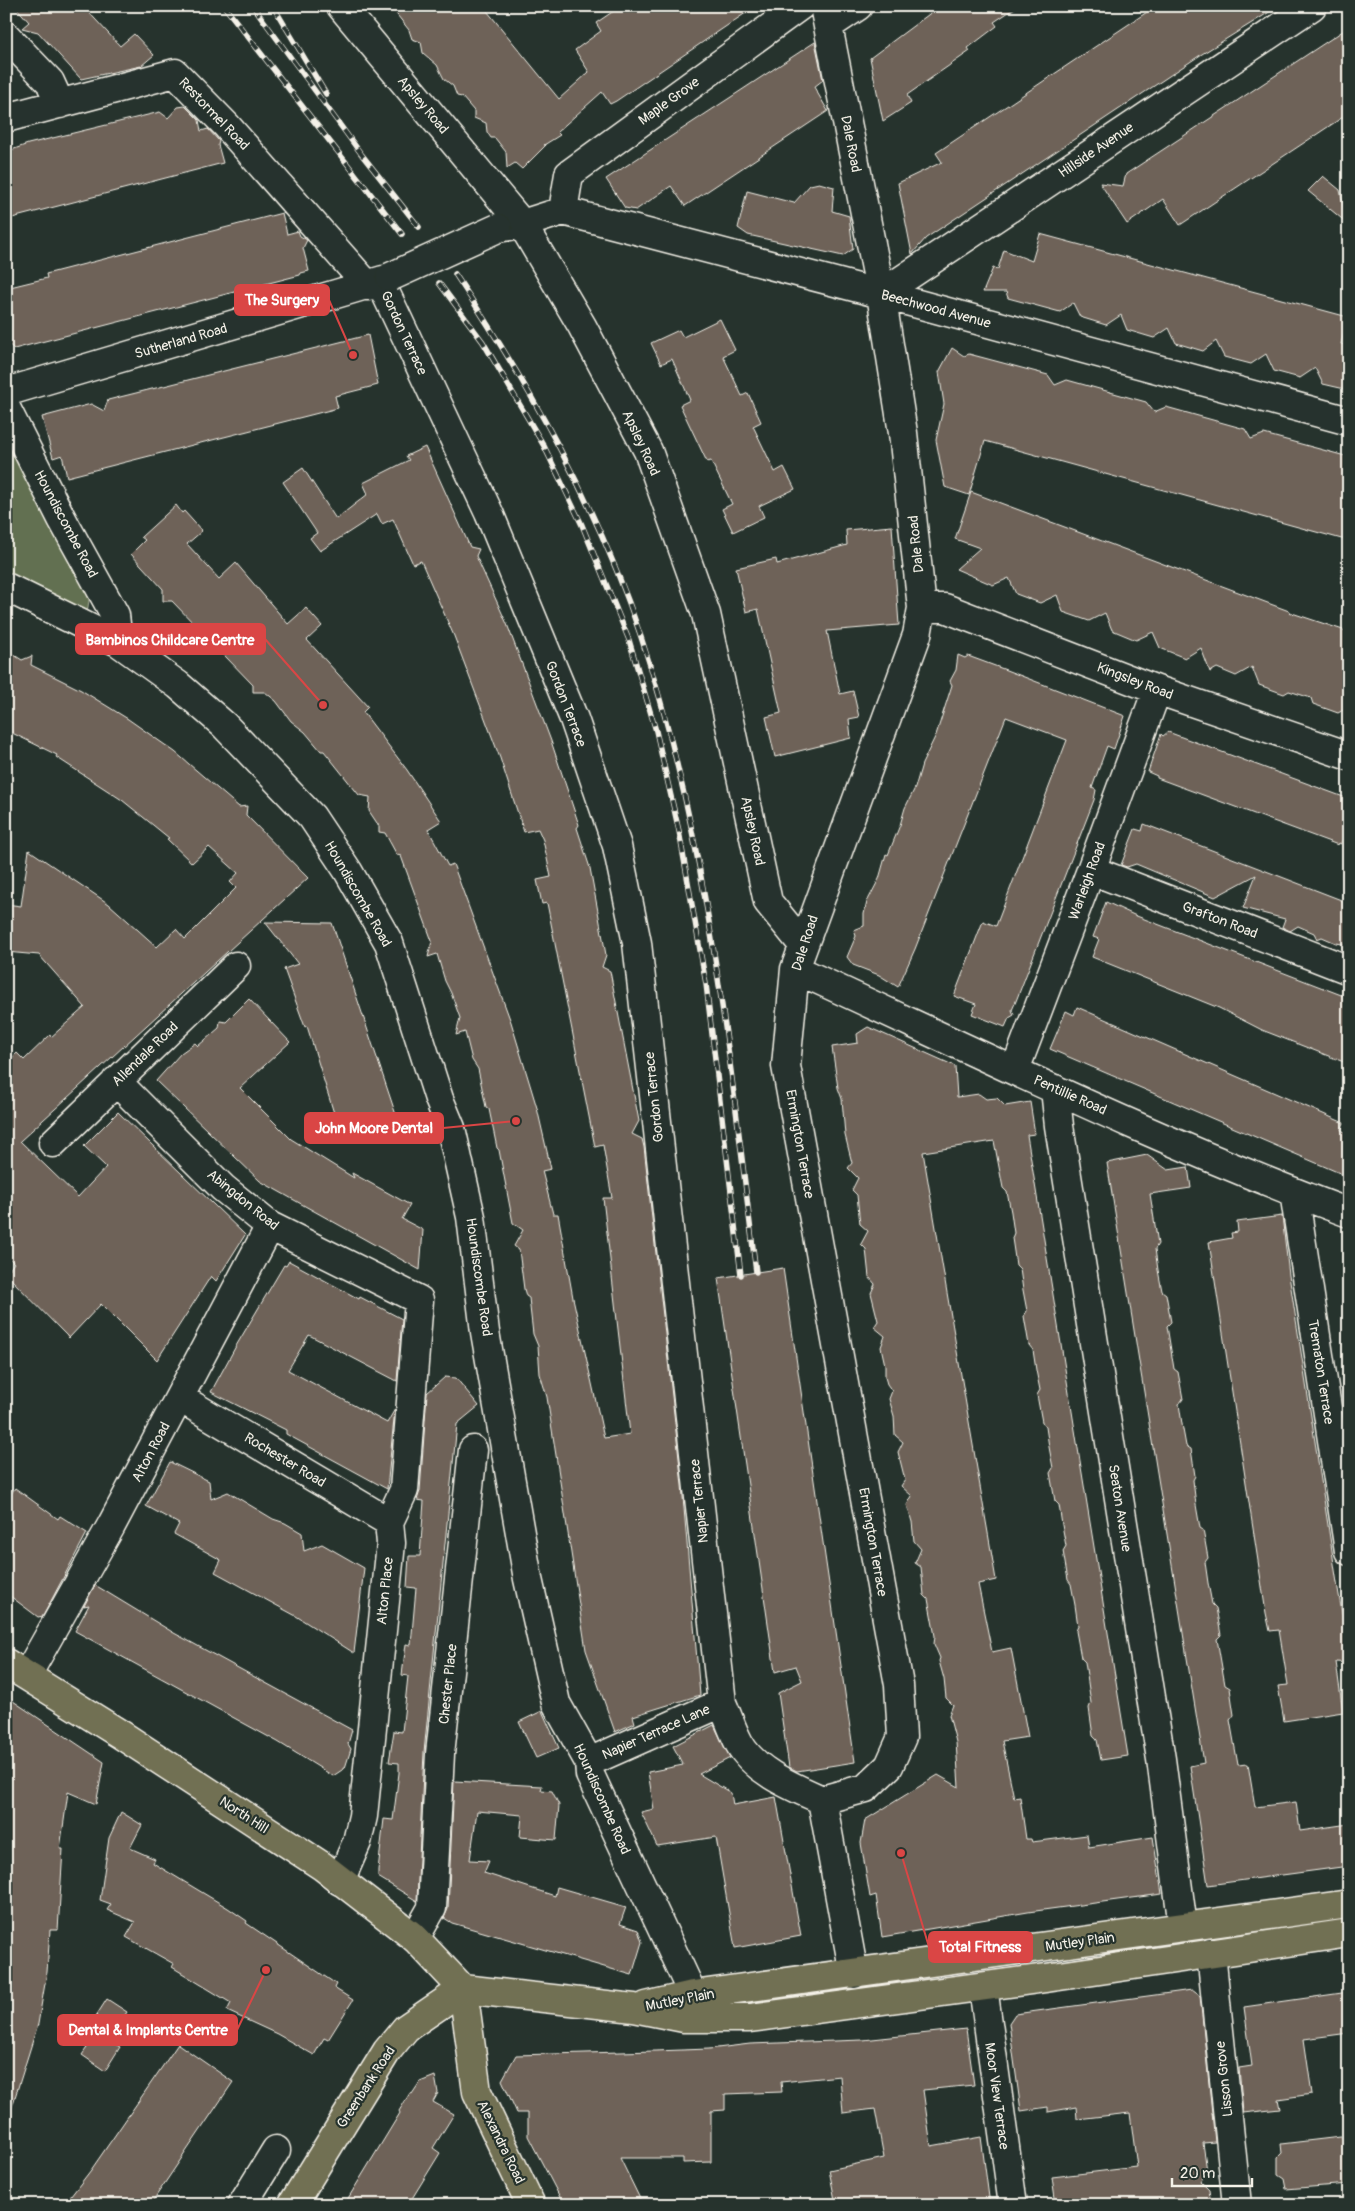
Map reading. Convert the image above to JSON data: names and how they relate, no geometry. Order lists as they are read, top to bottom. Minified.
{"streets":{"main road":["North Hill","Mutley Plain","Greenbank Road","Alexandra Road"],"street":["Maple Grove","Apsley Road","Restormel Road","Dale Road","Hillside Avenue","Beechwood Avenue","Gordon Terrace","Sutherland Road","Houndiscombe Road","Kingsley Road","Warleigh Road","Grafton Road","Allendale Road","Pentillie Road","Ermington Terrace","Abingdon Road","Trematon Terrace","Alton Road","Rochester Road","Napier Terrace","Seaton Avenue","Alton Place","Chester Place","Napier Terrace Lane","Lisson Grove","Moor View Terrace"]},"crossings":[["Maple Grove","Beechwood Avenue"],["Apsley Road","Dale Road"],["Apsley Road","Sutherland Road"],["Apsley Road","Pentillie Road"],["Restormel Road","Gordon Terrace"],["Restormel Road","Sutherland Road"],["Dale Road","Hillside Avenue"],["Dale Road","Beechwood Avenue"],["Dale Road","Kingsley Road"],["Dale Road","Pentillie Road"],["Dale Road","Ermington Terrace"],["Hillside Avenue","Beechwood Avenue"],["Gordon Terrace","Sutherland Road"],["Gordon Terrace","Napier Terrace"],["Houndiscombe Road","Napier Terrace Lane"],["Houndiscombe Road","Mutley Plain"],["Kingsley Road","Warleigh Road"],["Warleigh Road","Grafton Road"],["Warleigh Road","Pentillie Road"],["Allendale Road","Abingdon Road"],["Pentillie Road","Trematon Terrace"],["Pentillie Road","Seaton Avenue"],["Ermington Terrace","Napier Terrace"],["Abingdon Road","Alton Road"],["Abingdon Road","Alton Place"],["Alton Road","Rochester Road"],["Alton Road","North Hill"],["Rochester Road","Alton Place"],["Napier Terrace","Napier Terrace Lane"],["Seaton Avenue","Mutley Plain"],["Alton Place","North Hill"],["Chester Place","North Hill"],["North Hill","Mutley Plain"],["North Hill","Greenbank Road"],["North Hill","Alexandra Road"],["Mutley Plain","Lisson Grove"],["Mutley Plain","Greenbank Road"],["Mutley Plain","Moor View Terrace"],["Mutley Plain","Alexandra Road"],["Greenbank Road","Alexandra Road"]],"places":["The Surgery","Bambinos Childcare Centre","John Moore Dental","Total Fitness","Dental & Implants Centre"],"scale_bar":"20 m"}
